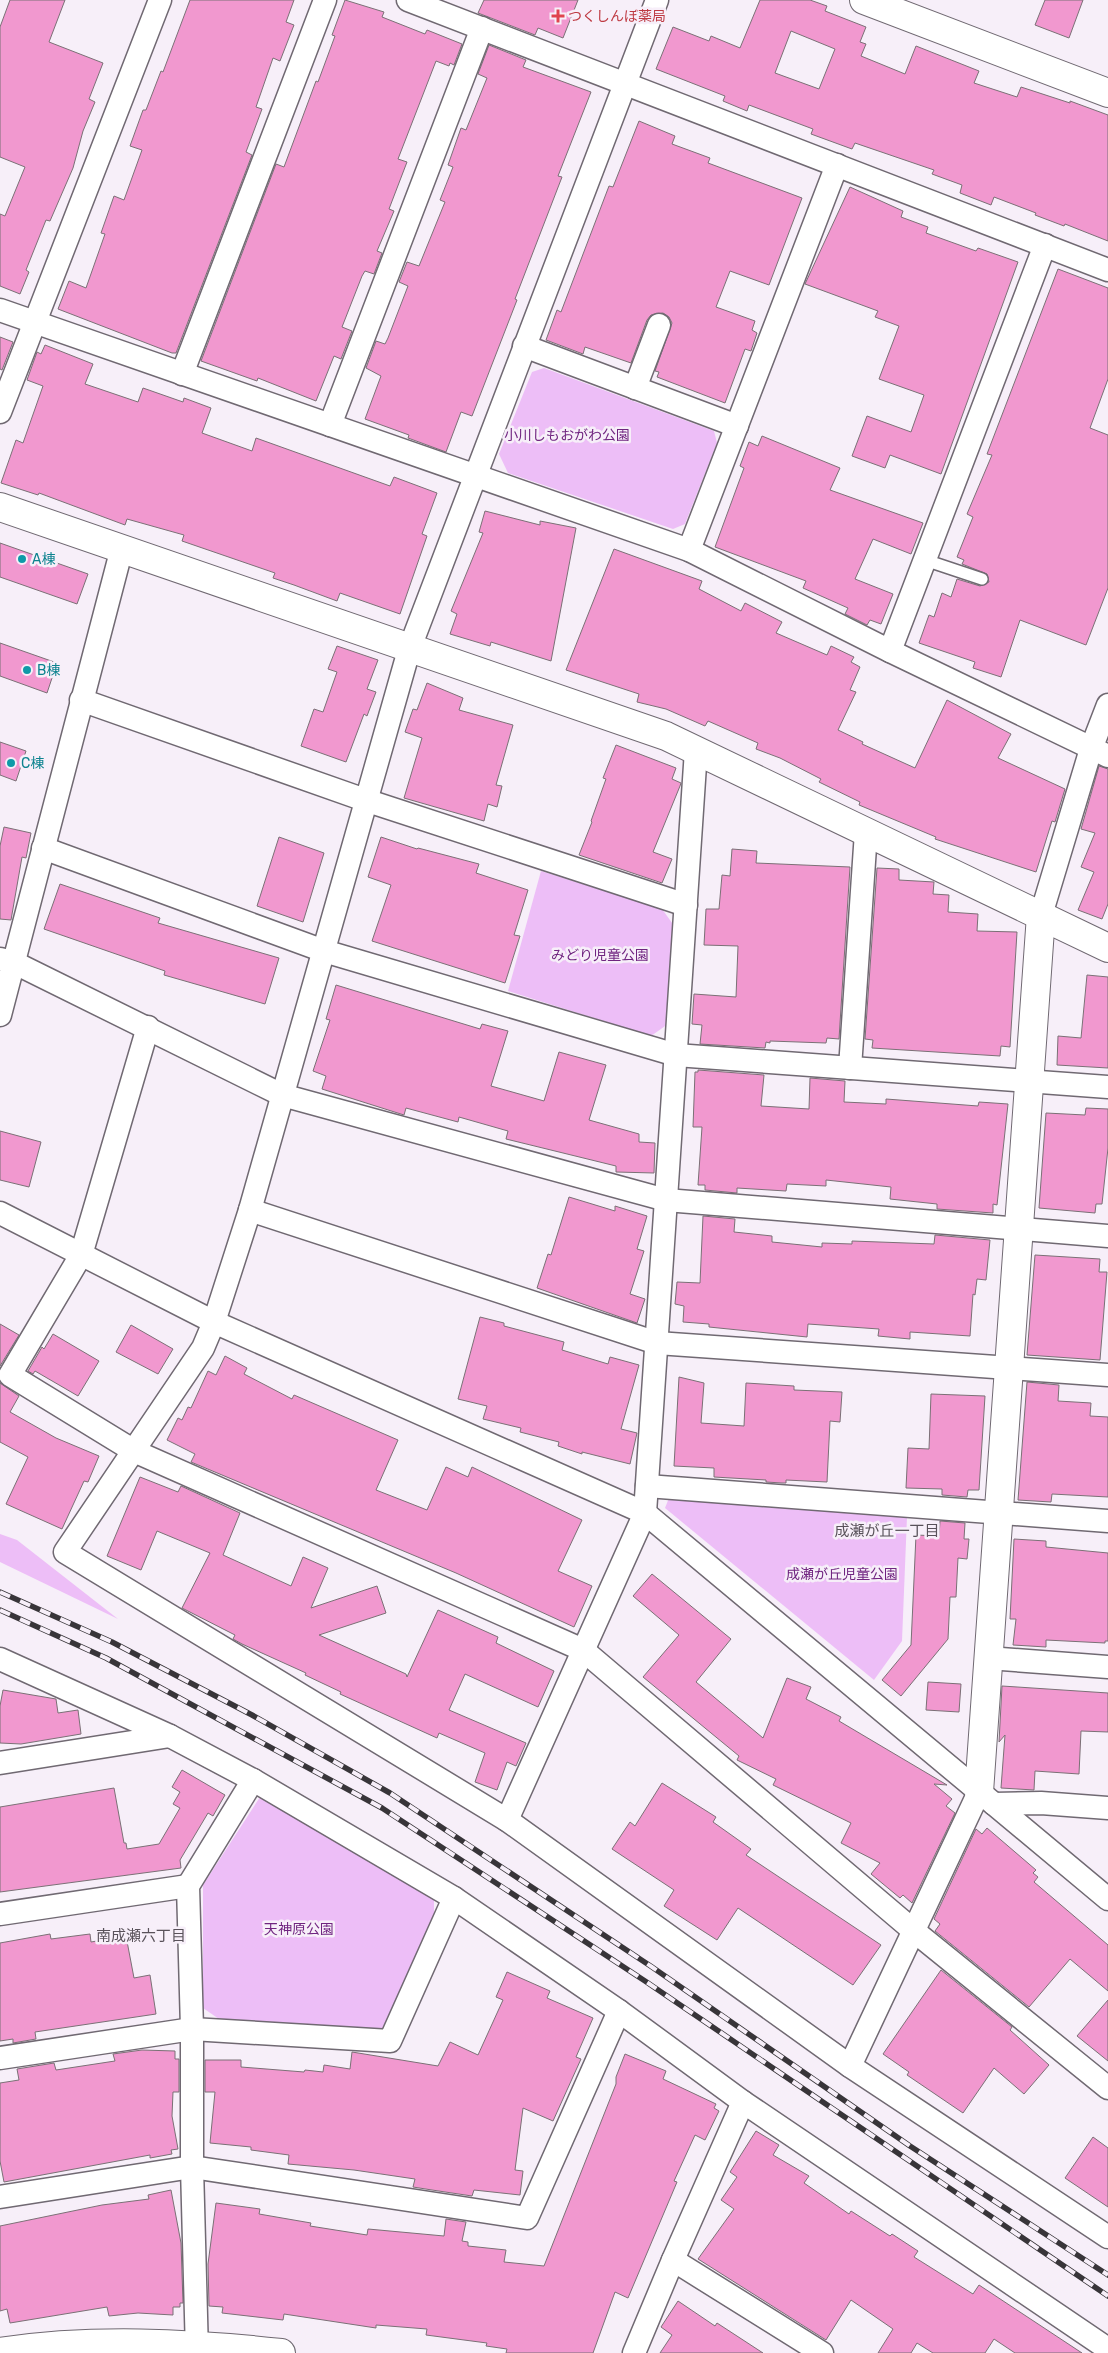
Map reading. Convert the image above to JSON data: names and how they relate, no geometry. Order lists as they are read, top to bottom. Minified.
{"districts":["成瀬が丘一丁目","南成瀬六丁目"],"parks":["小川しもおがわ公園","みどり児童公園","成瀬が丘児童公園","天神原公園"],"places":{"health":["つくしんぼ薬局"],"other":["A棟","B棟","C棟"]}}
